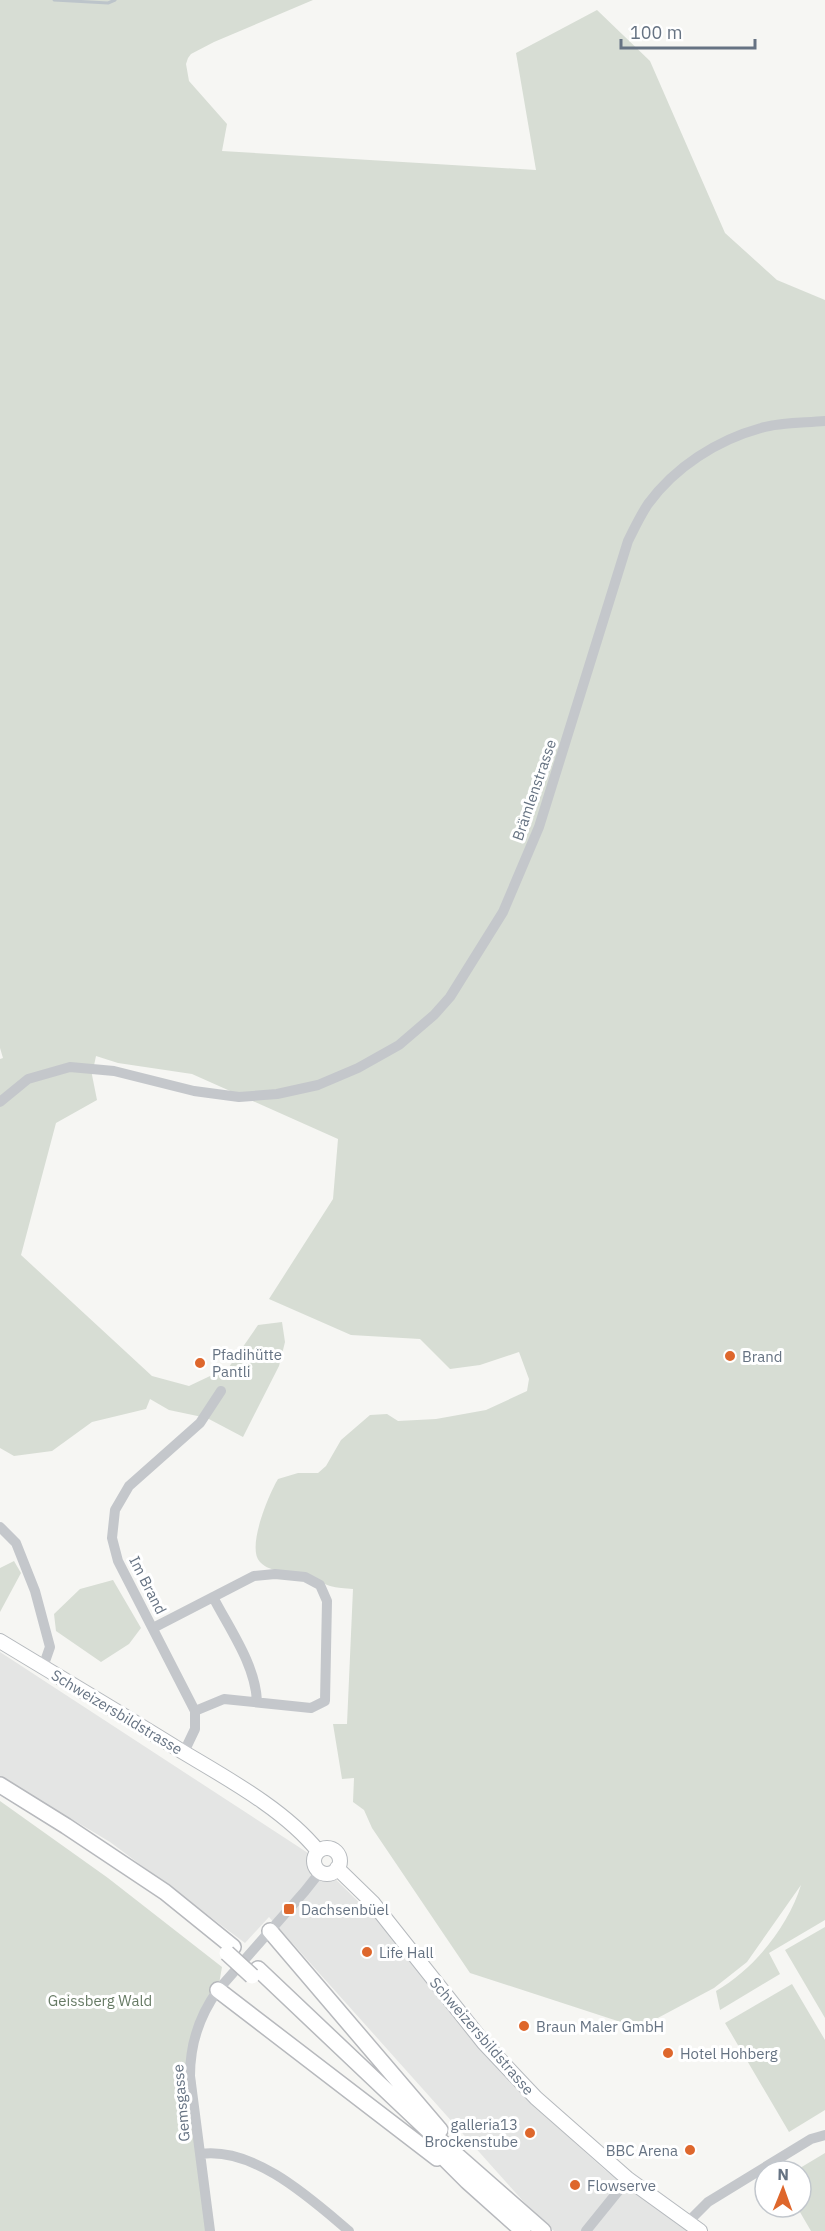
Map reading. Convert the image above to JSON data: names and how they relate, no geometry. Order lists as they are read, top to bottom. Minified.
{"streets":{"main road":["Schweizersbildstrasse"],"street":["Brämlenstrasse","Im Brand","Gemsgasse"]},"crossings":[["Schweizersbildstrasse","Gemsgasse"]],"parks":["Geissberg Wald"],"places":{"other":["Brand","Pfadihütte Pantli","Life Hall","Braun Maler GmbH","Hotel Hohberg","galleria13 Brockenstube","BBC Arena","Flowserve"],"transit":["Dachsenbüel"]},"scale_bar":"100 m","north":"top"}
